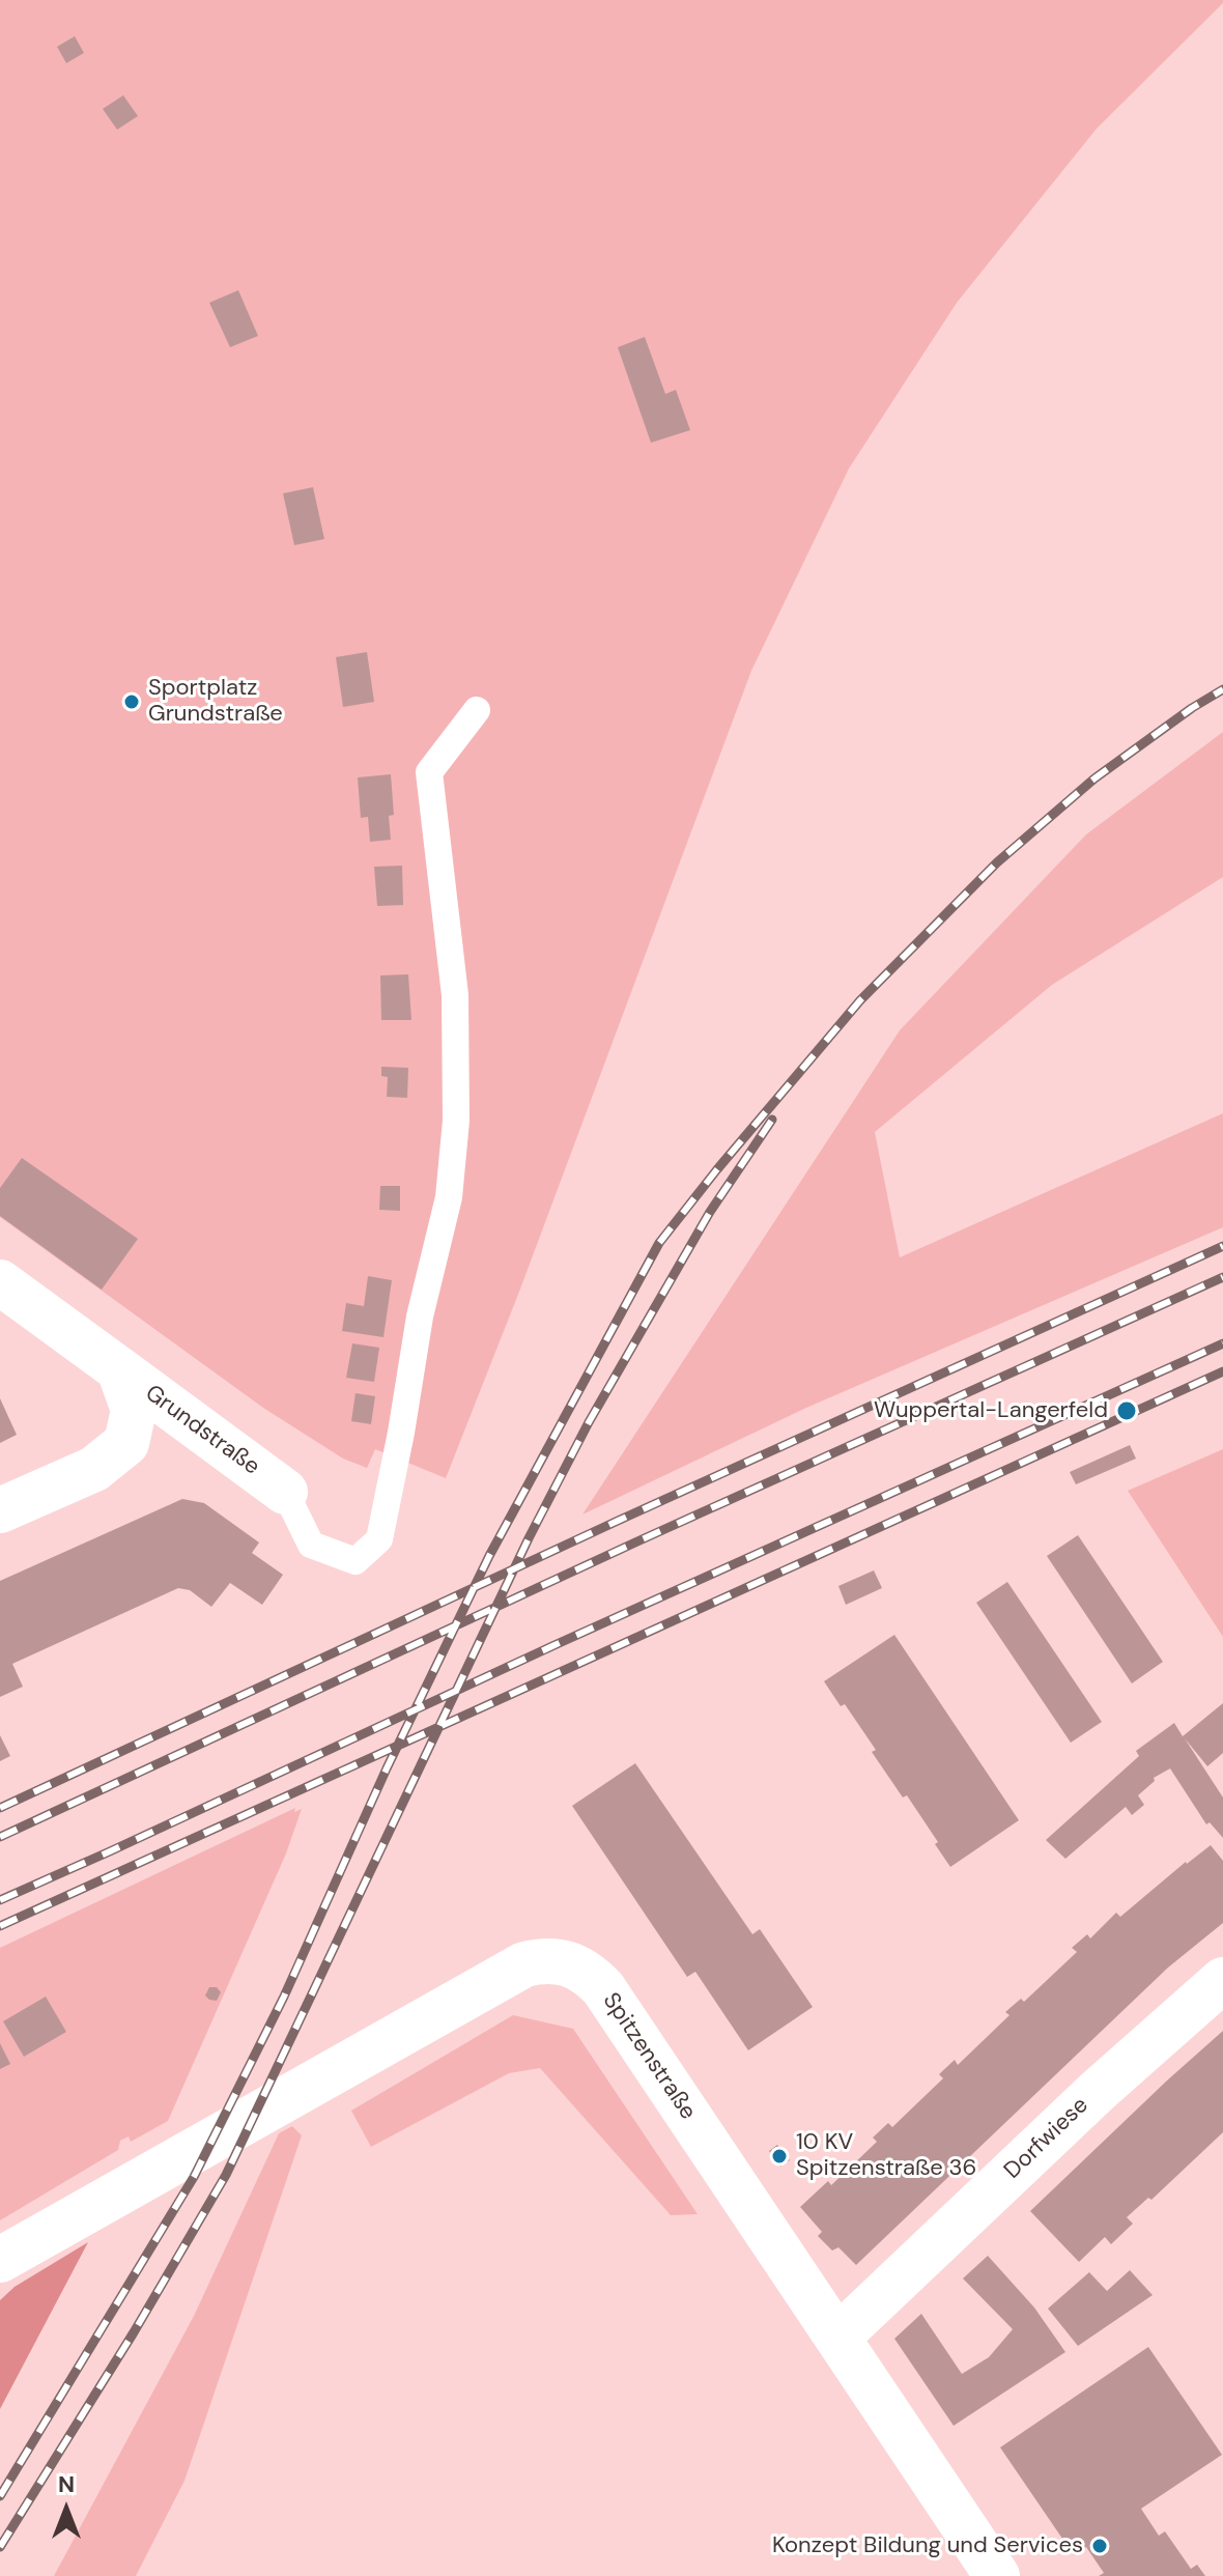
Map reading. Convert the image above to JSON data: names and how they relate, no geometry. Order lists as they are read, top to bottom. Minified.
{"streets":{"street":["Grundstraße","Spitzenstraße","Dorfwiese"]},"crossings":[["Spitzenstraße","Dorfwiese"]],"places":["Sportplatz Grundstraße","Wuppertal-Langerfeld","10 KV Spitzenstraße 36","Konzept Bildung und Services"],"north":"top"}
